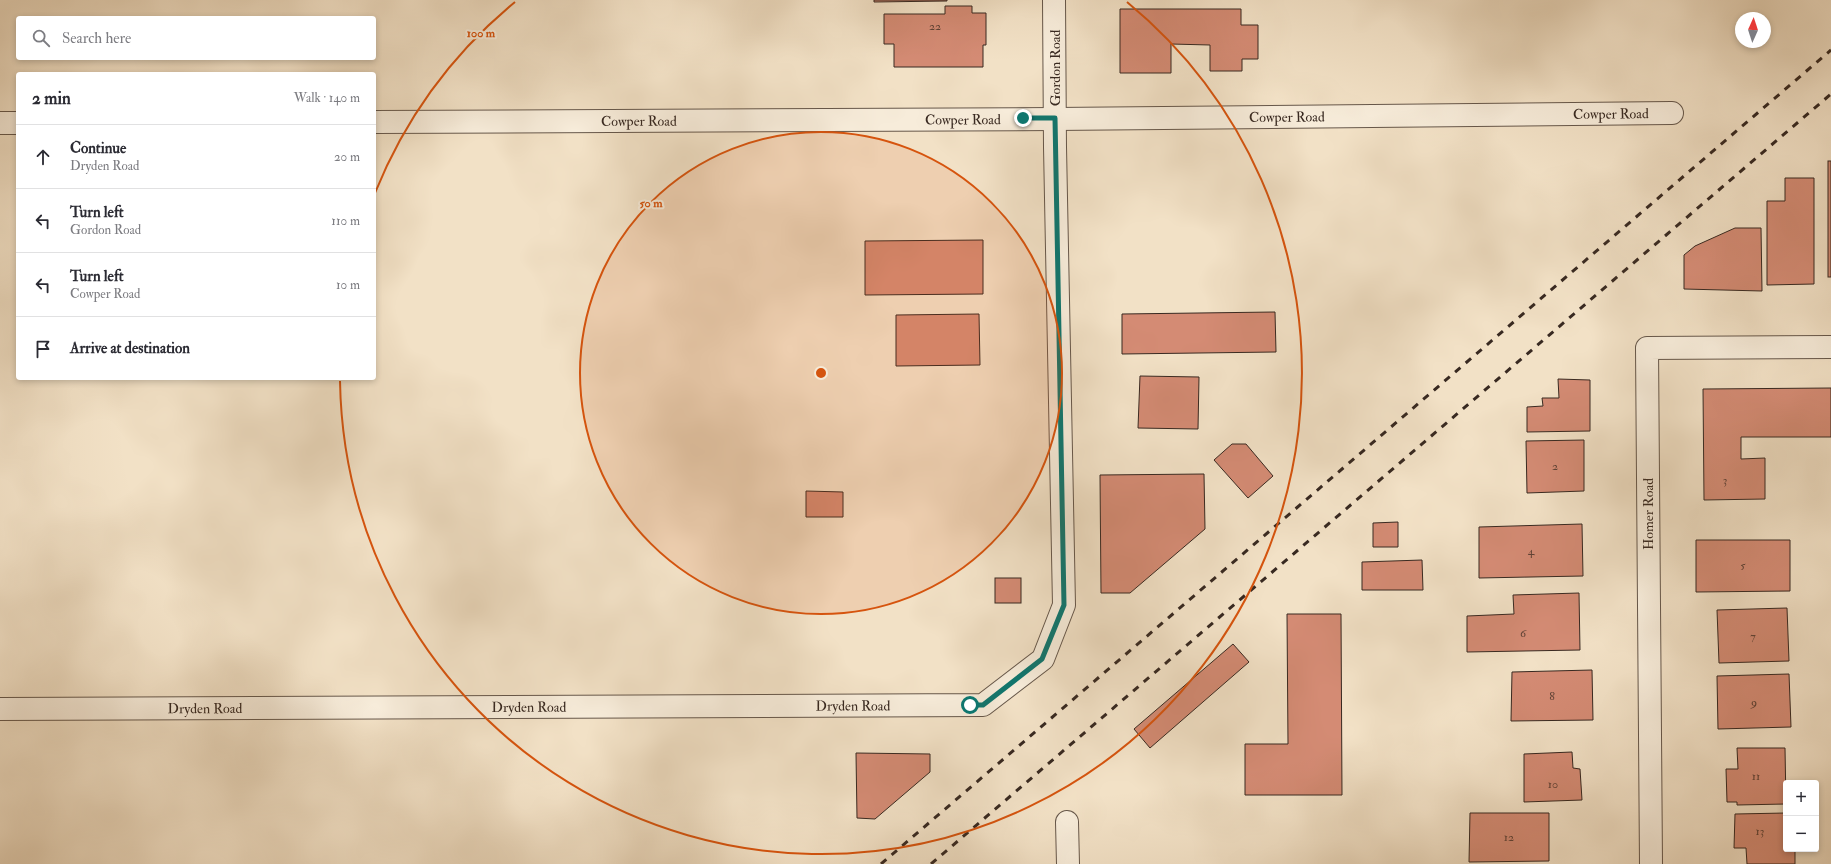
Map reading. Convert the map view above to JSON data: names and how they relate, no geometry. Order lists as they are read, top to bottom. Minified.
{"streets":{"street":["Gordon Road","Cowper Road","Homer Road","Dryden Road"]},"crossings":[["Gordon Road","Cowper Road"],["Gordon Road","Dryden Road"]],"house_numbers":["22","2","3","4","5","6","7","8","9","11","10","13","12"],"north":"top","page":{"search":"Search here","heading":["2 min","Walk · 140 m"],"list":[["Continue","Dryden Road","20 m"],["Turn left","Gordon Road","110 m"],["Turn left","Cowper Road","10 m"],"Arrive at destination"],"map_buttons":["+","−"]},"rings":["100 m","50 m"]}
